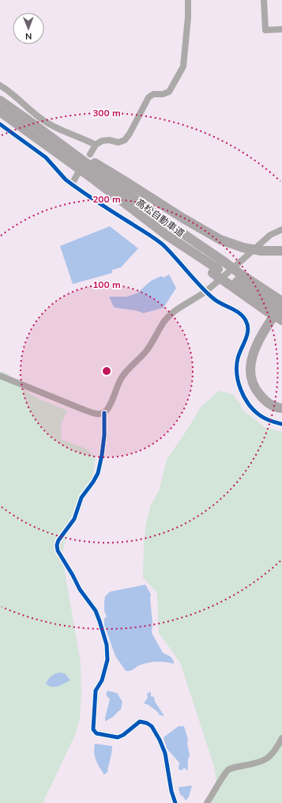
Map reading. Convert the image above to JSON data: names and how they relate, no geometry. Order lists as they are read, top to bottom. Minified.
{"streets":{"highway":["高松自動車道"]},"north":"bottom","rings":["300 m","200 m","100 m"]}
